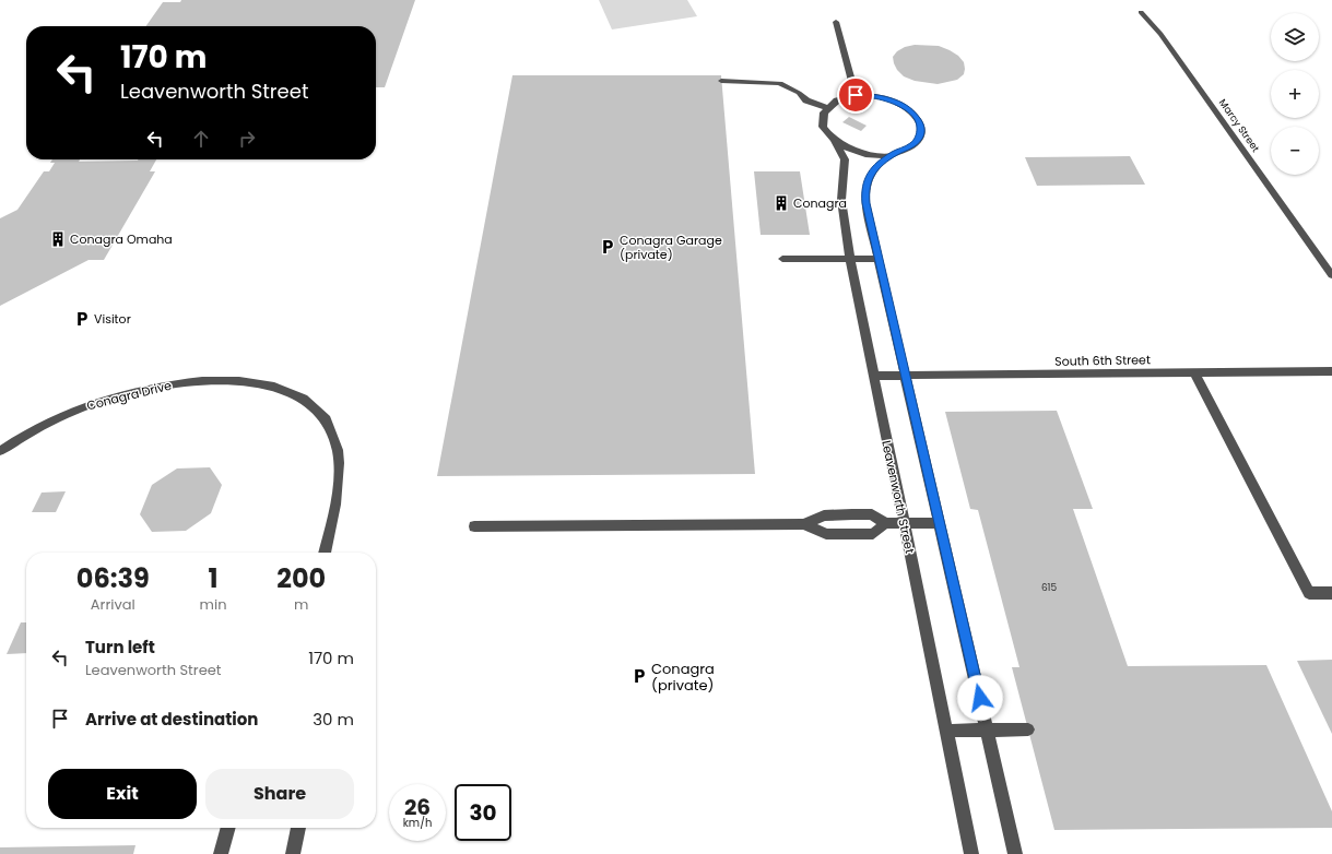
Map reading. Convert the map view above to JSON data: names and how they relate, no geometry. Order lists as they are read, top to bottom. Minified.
{"streets":{"street":["Marcy Street","South 6th Street","Conagra Drive","Leavenworth Street"]},"crossings":[["South 6th Street","Leavenworth Street"]],"places":{"building":["Conagra","Conagra Omaha"],"parking":["Conagra Garage (private)","Visitor","Conagra (private)"]},"house_numbers":["615"],"page":{"map_buttons":["+","−"],"turn":["170 m","Leavenworth Street"],"eta":["06:39","Arrival","1","min","200","m"],"list":[{"name":"Turn left","note":"Leavenworth Street","value":"170 m"},{"name":"Arrive at destination","value":"30 m"}],"buttons":["Exit","Share"],"speed":"26 km/h","limit":"30"}}
